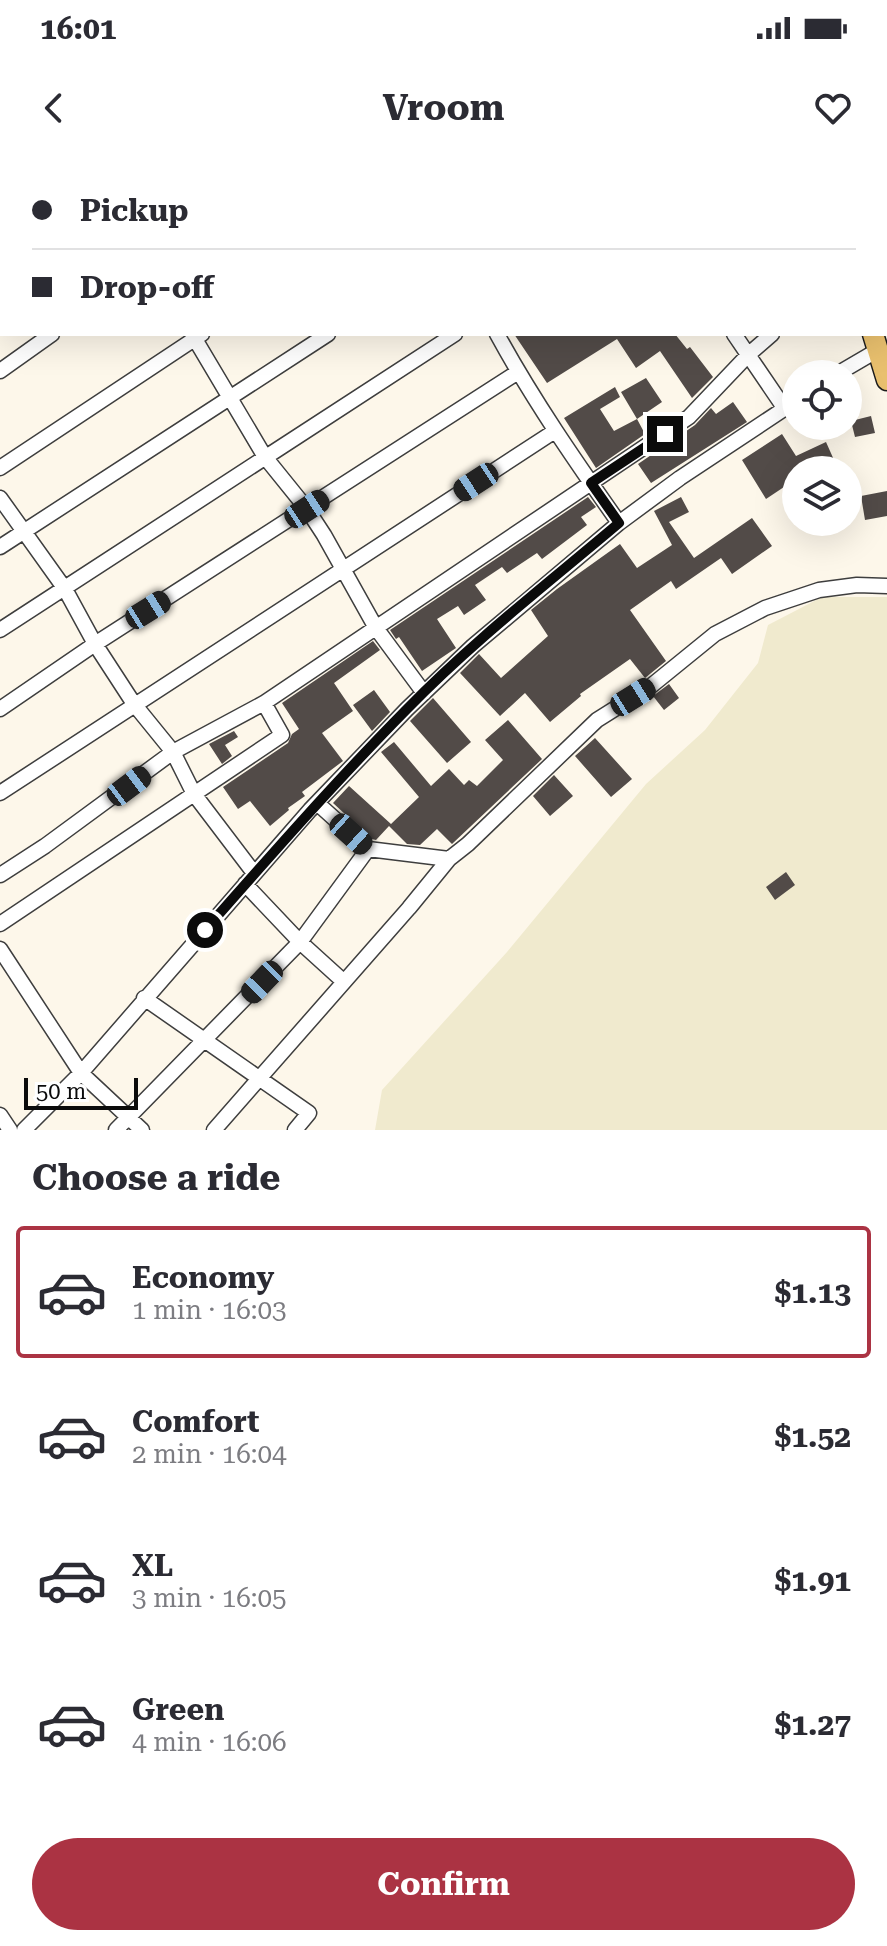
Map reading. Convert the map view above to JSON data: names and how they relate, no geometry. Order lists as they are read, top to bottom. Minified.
{"scale_bar":"50 m","page":{"status":"16:01","header":"Vroom","banner":["Pickup","Drop-off"],"scale":"50 m","heading":"Choose a ride","list":[{"name":"Economy","note":"1 min · 16:03","value":"$1.13"},{"name":"Comfort","note":"2 min · 16:04","value":"$1.52"},{"name":"XL","note":"3 min · 16:05","value":"$1.91"},{"name":"Green","note":"4 min · 16:06","value":"$1.27"}],"buttons":"Confirm"}}
